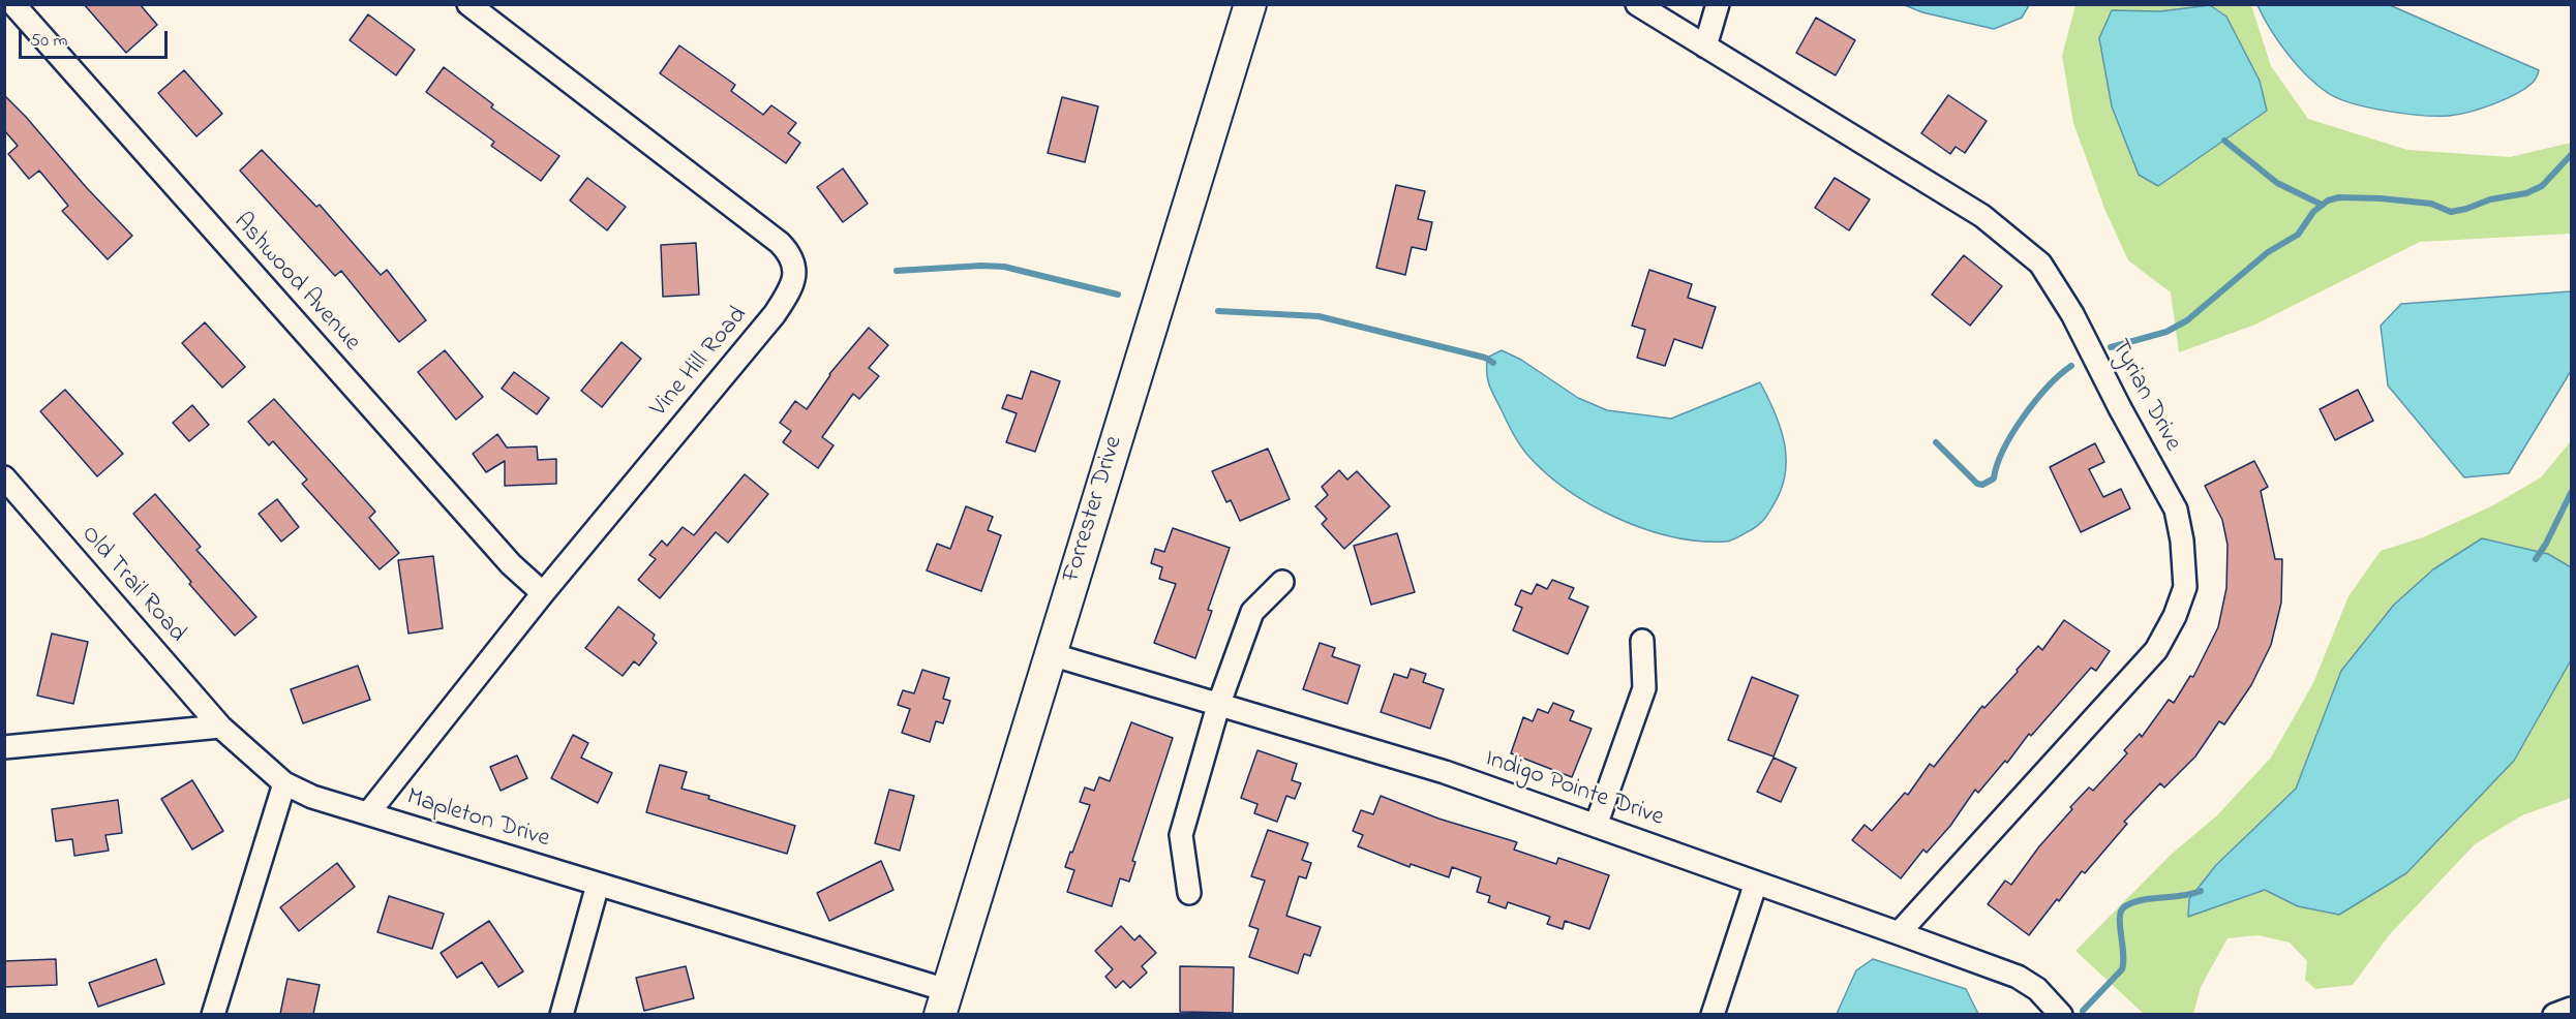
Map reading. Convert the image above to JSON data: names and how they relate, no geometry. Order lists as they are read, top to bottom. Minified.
{"streets":{"street":["Ashwood Avenue","Vine Hill Road","Tyrian Drive","Forrester Drive","Old Trail Road","Indigo Pointe Drive","Mapleton Drive"]},"crossings":[["Ashwood Avenue","Vine Hill Road"],["Vine Hill Road","Mapleton Drive"],["Tyrian Drive","Indigo Pointe Drive"],["Forrester Drive","Indigo Pointe Drive"],["Forrester Drive","Mapleton Drive"],["Old Trail Road","Mapleton Drive"]],"scale_bar":"50 m"}
